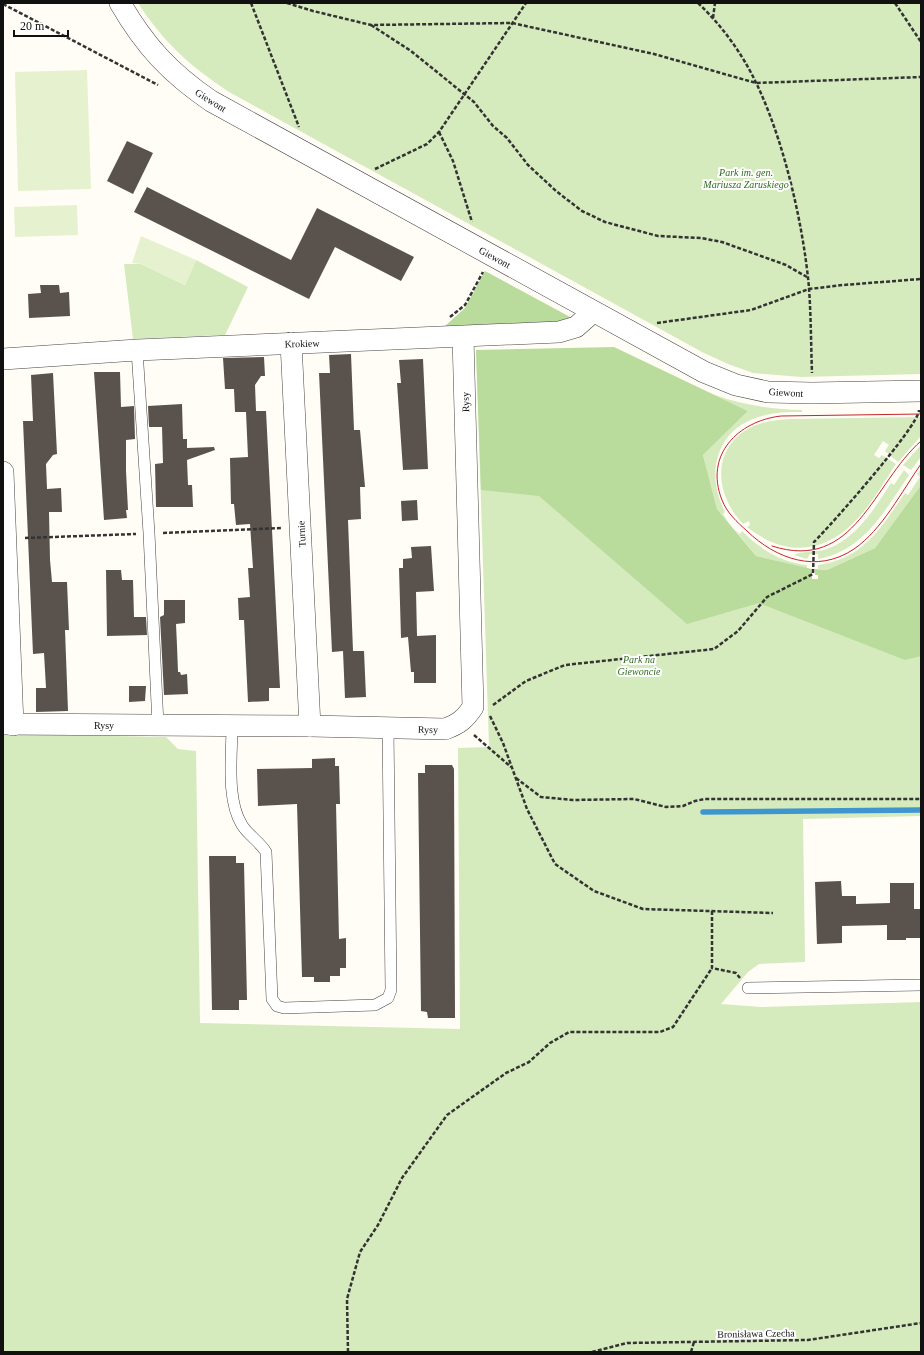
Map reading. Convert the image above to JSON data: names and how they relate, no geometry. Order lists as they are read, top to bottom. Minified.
{"streets":{"street":["Giewont","Krokiew","Rysy","Turnie"],"path":["Bronisława Czecha"]},"crossings":[["Giewont","Krokiew"],["Krokiew","Rysy"],["Krokiew","Turnie"],["Rysy","Turnie"]],"parks":["Park im. gen. Mariusza Zaruskiego","Park na Giewoncie"],"scale_bar":"20 m"}
